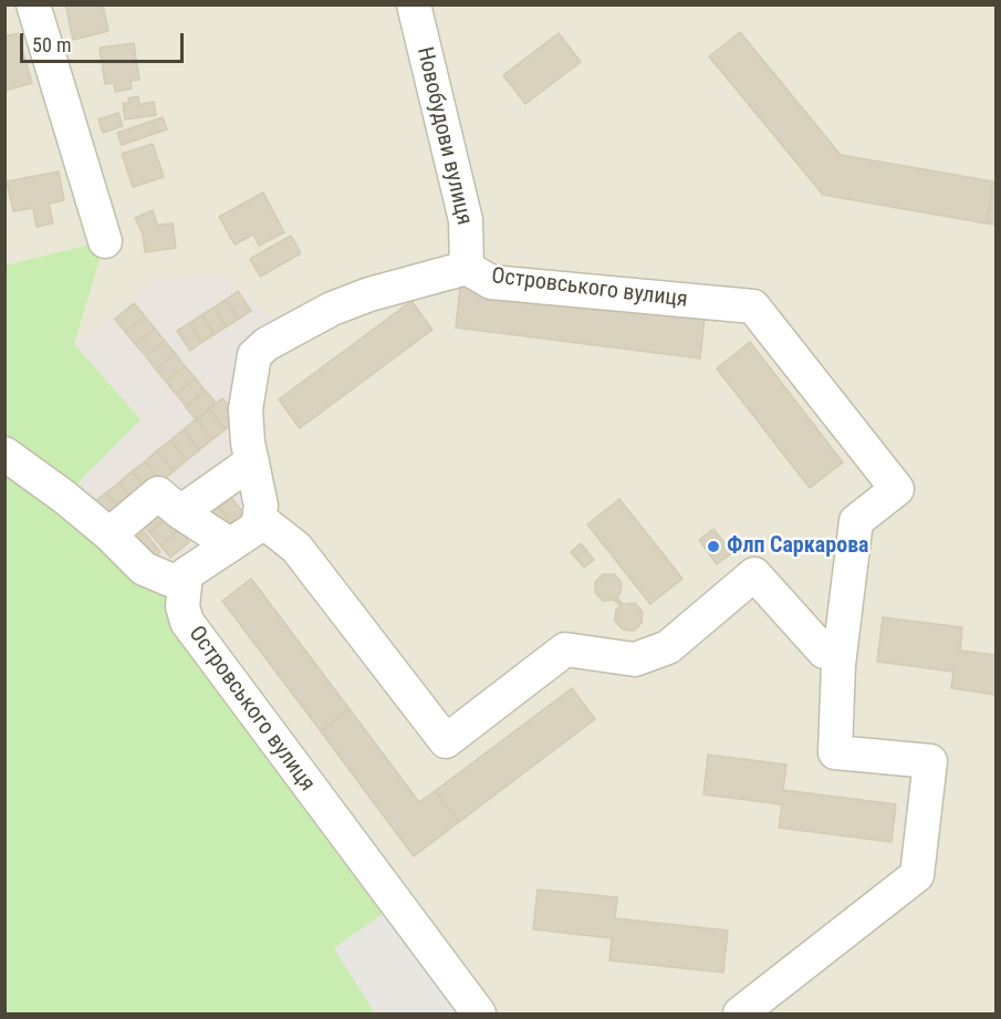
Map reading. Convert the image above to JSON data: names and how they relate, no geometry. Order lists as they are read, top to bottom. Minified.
{"streets":{"street":["Новобудови вулиця","Островського вулиця"]},"crossings":[["Новобудови вулиця","Островського вулиця"]],"places":["Флп Саркарова"],"scale_bar":"50 m"}
